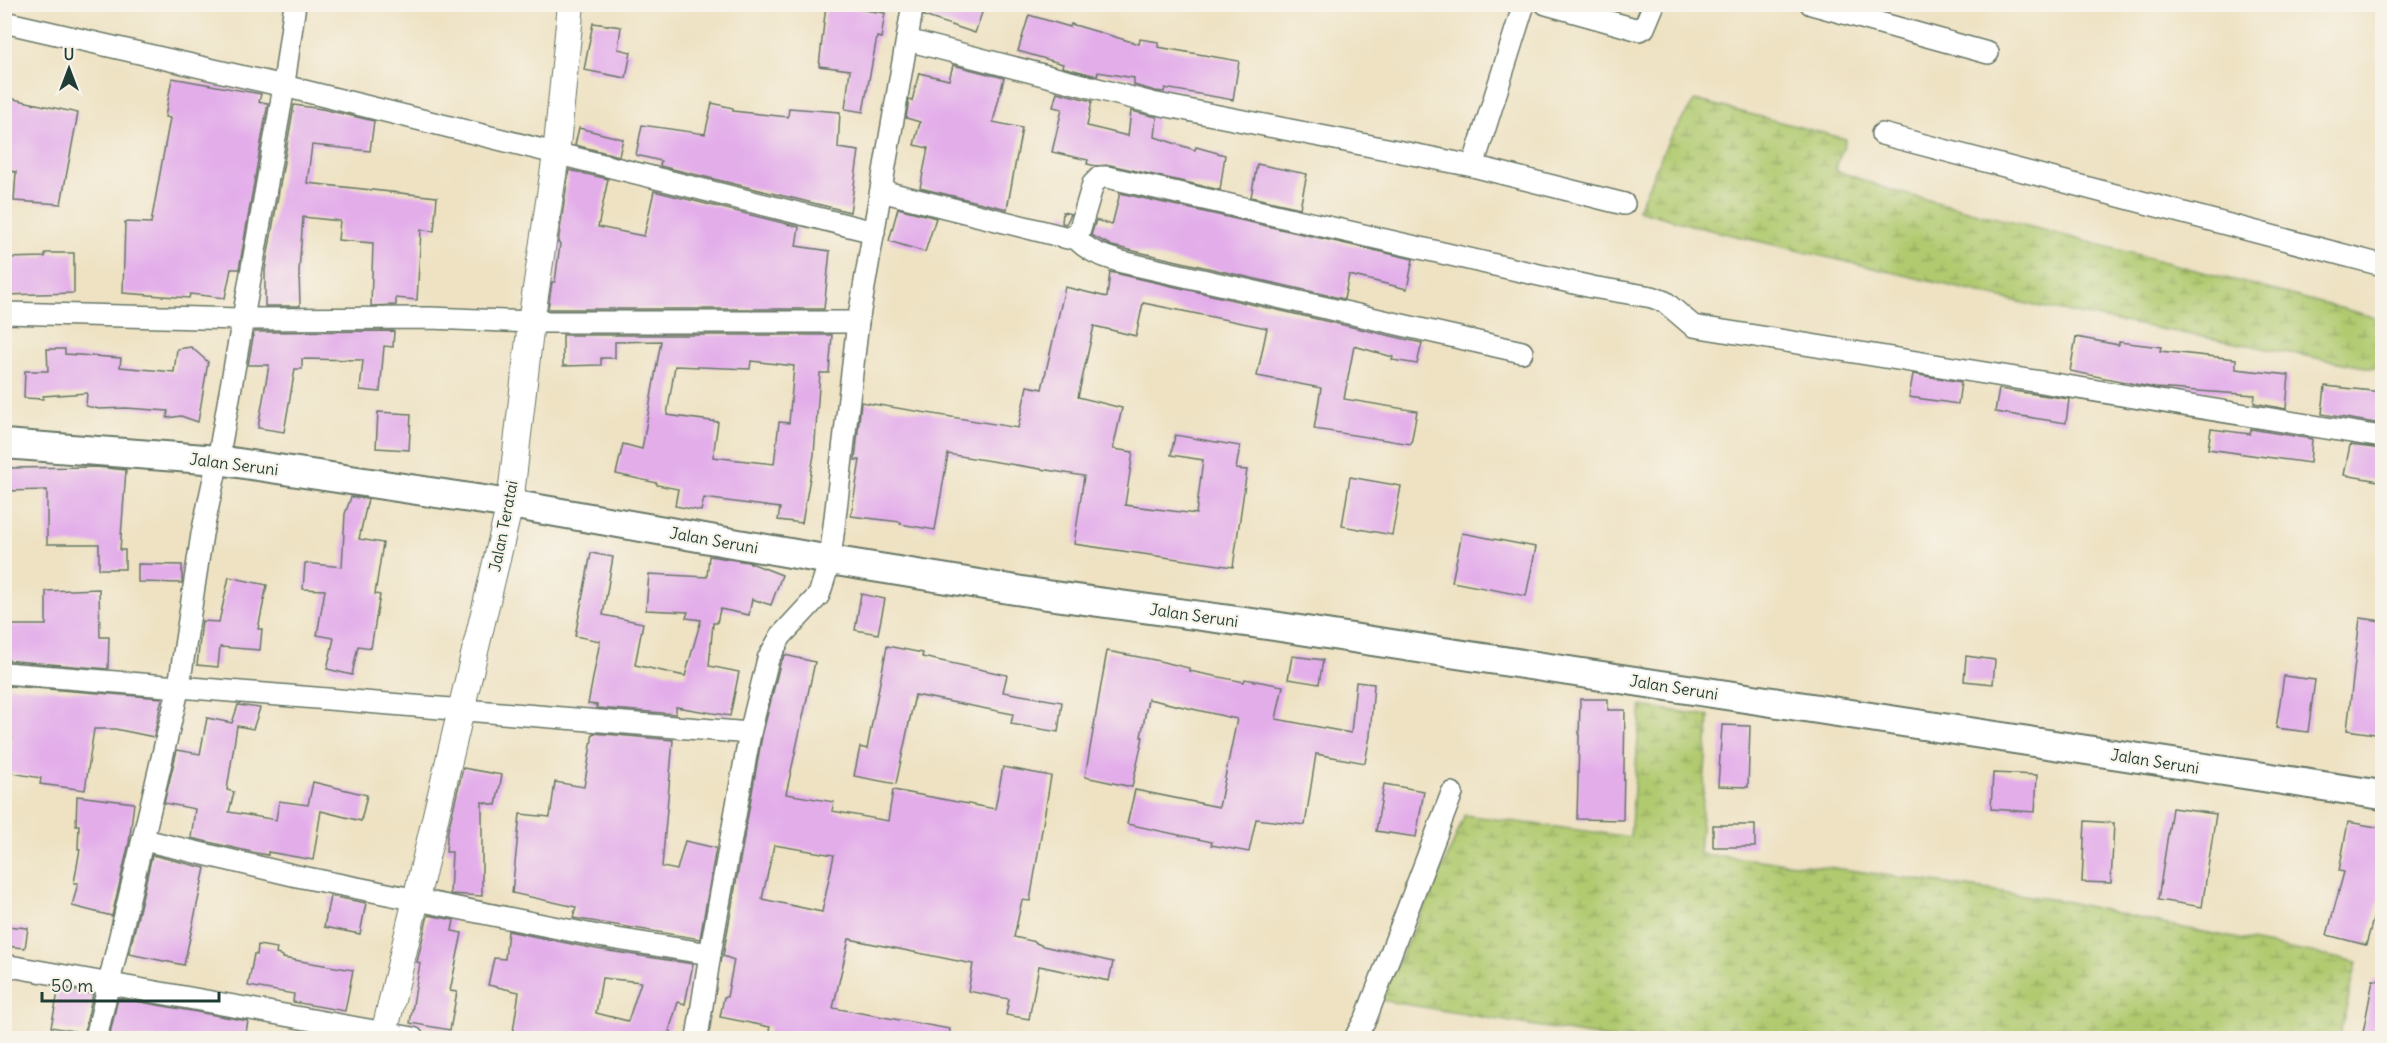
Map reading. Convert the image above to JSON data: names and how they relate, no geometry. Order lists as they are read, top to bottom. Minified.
{"streets":{"main road":["Jalan Seruni"],"street":["Jalan Teratai"]},"crossings":[["Jalan Seruni","Jalan Teratai"]],"scale_bar":"50 m","north":"top"}
